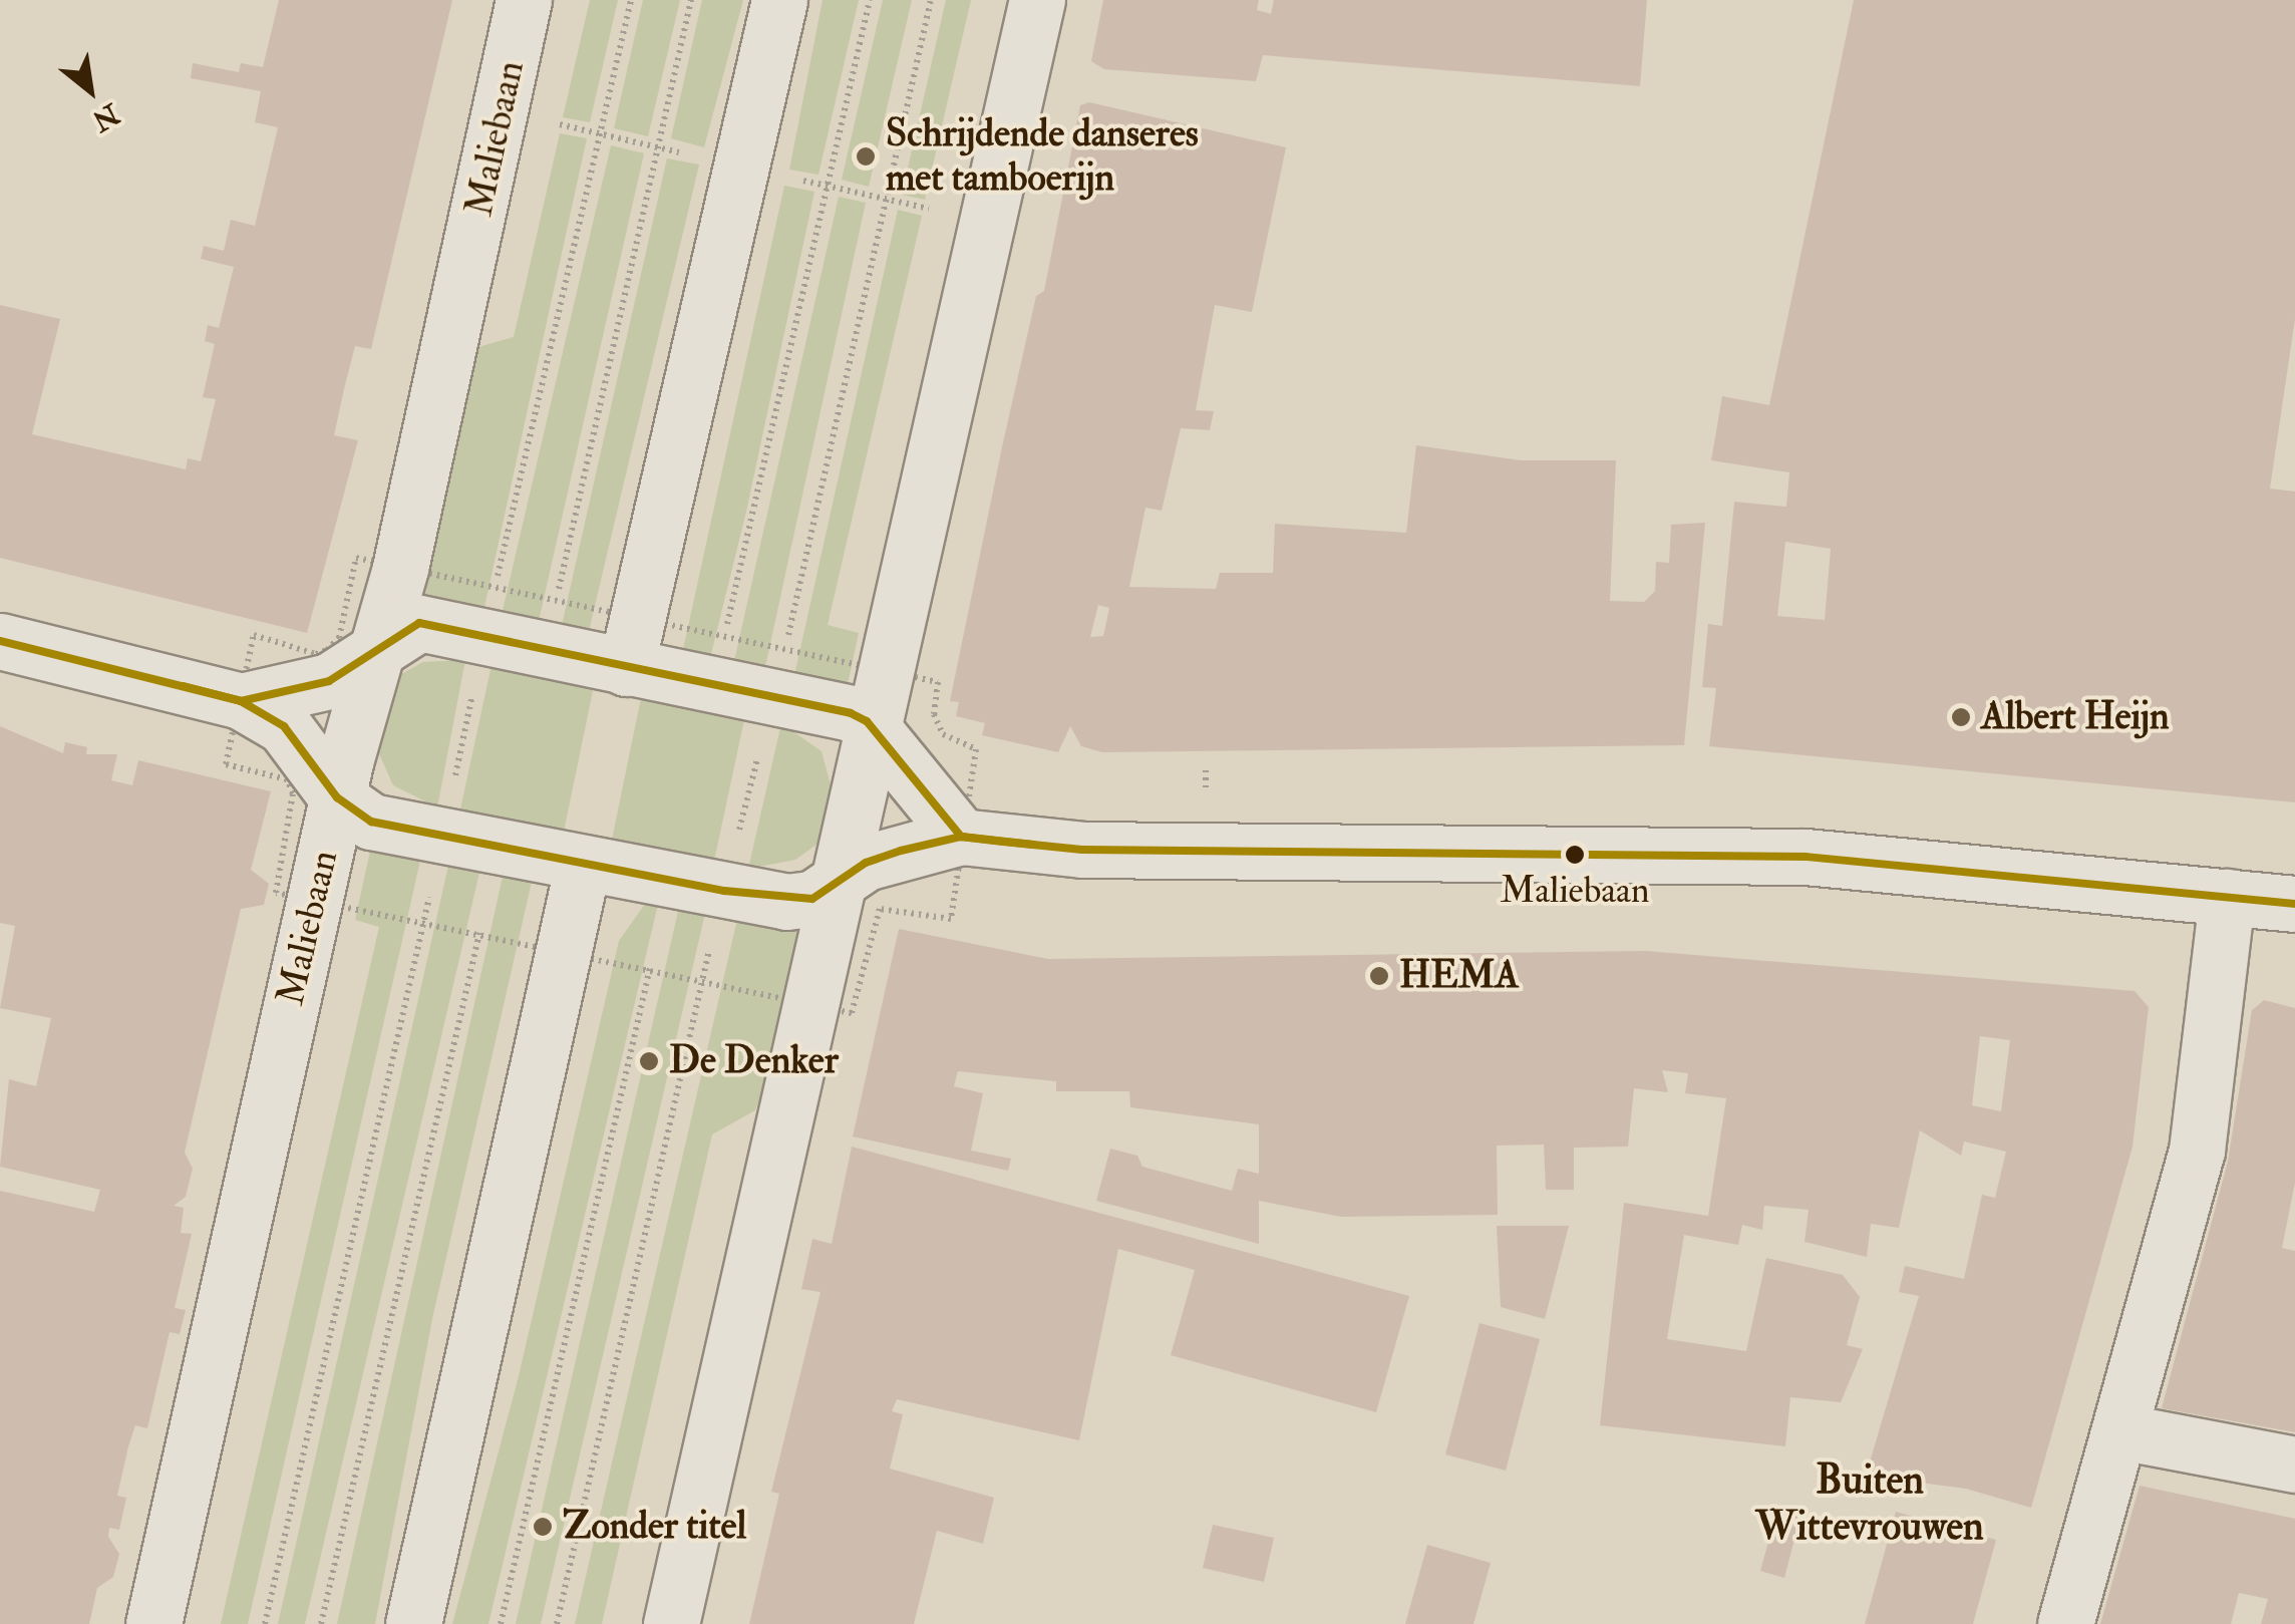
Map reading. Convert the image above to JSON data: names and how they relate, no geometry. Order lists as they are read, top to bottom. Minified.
{"streets":{"street":["Maliebaan"]},"districts":["Buiten Wittevrouwen"],"places":["Schrijdende danseres met tamboerijn","Albert Heijn","Maliebaan","HEMA","De Denker","Zonder titel"],"north":"bottom right"}
